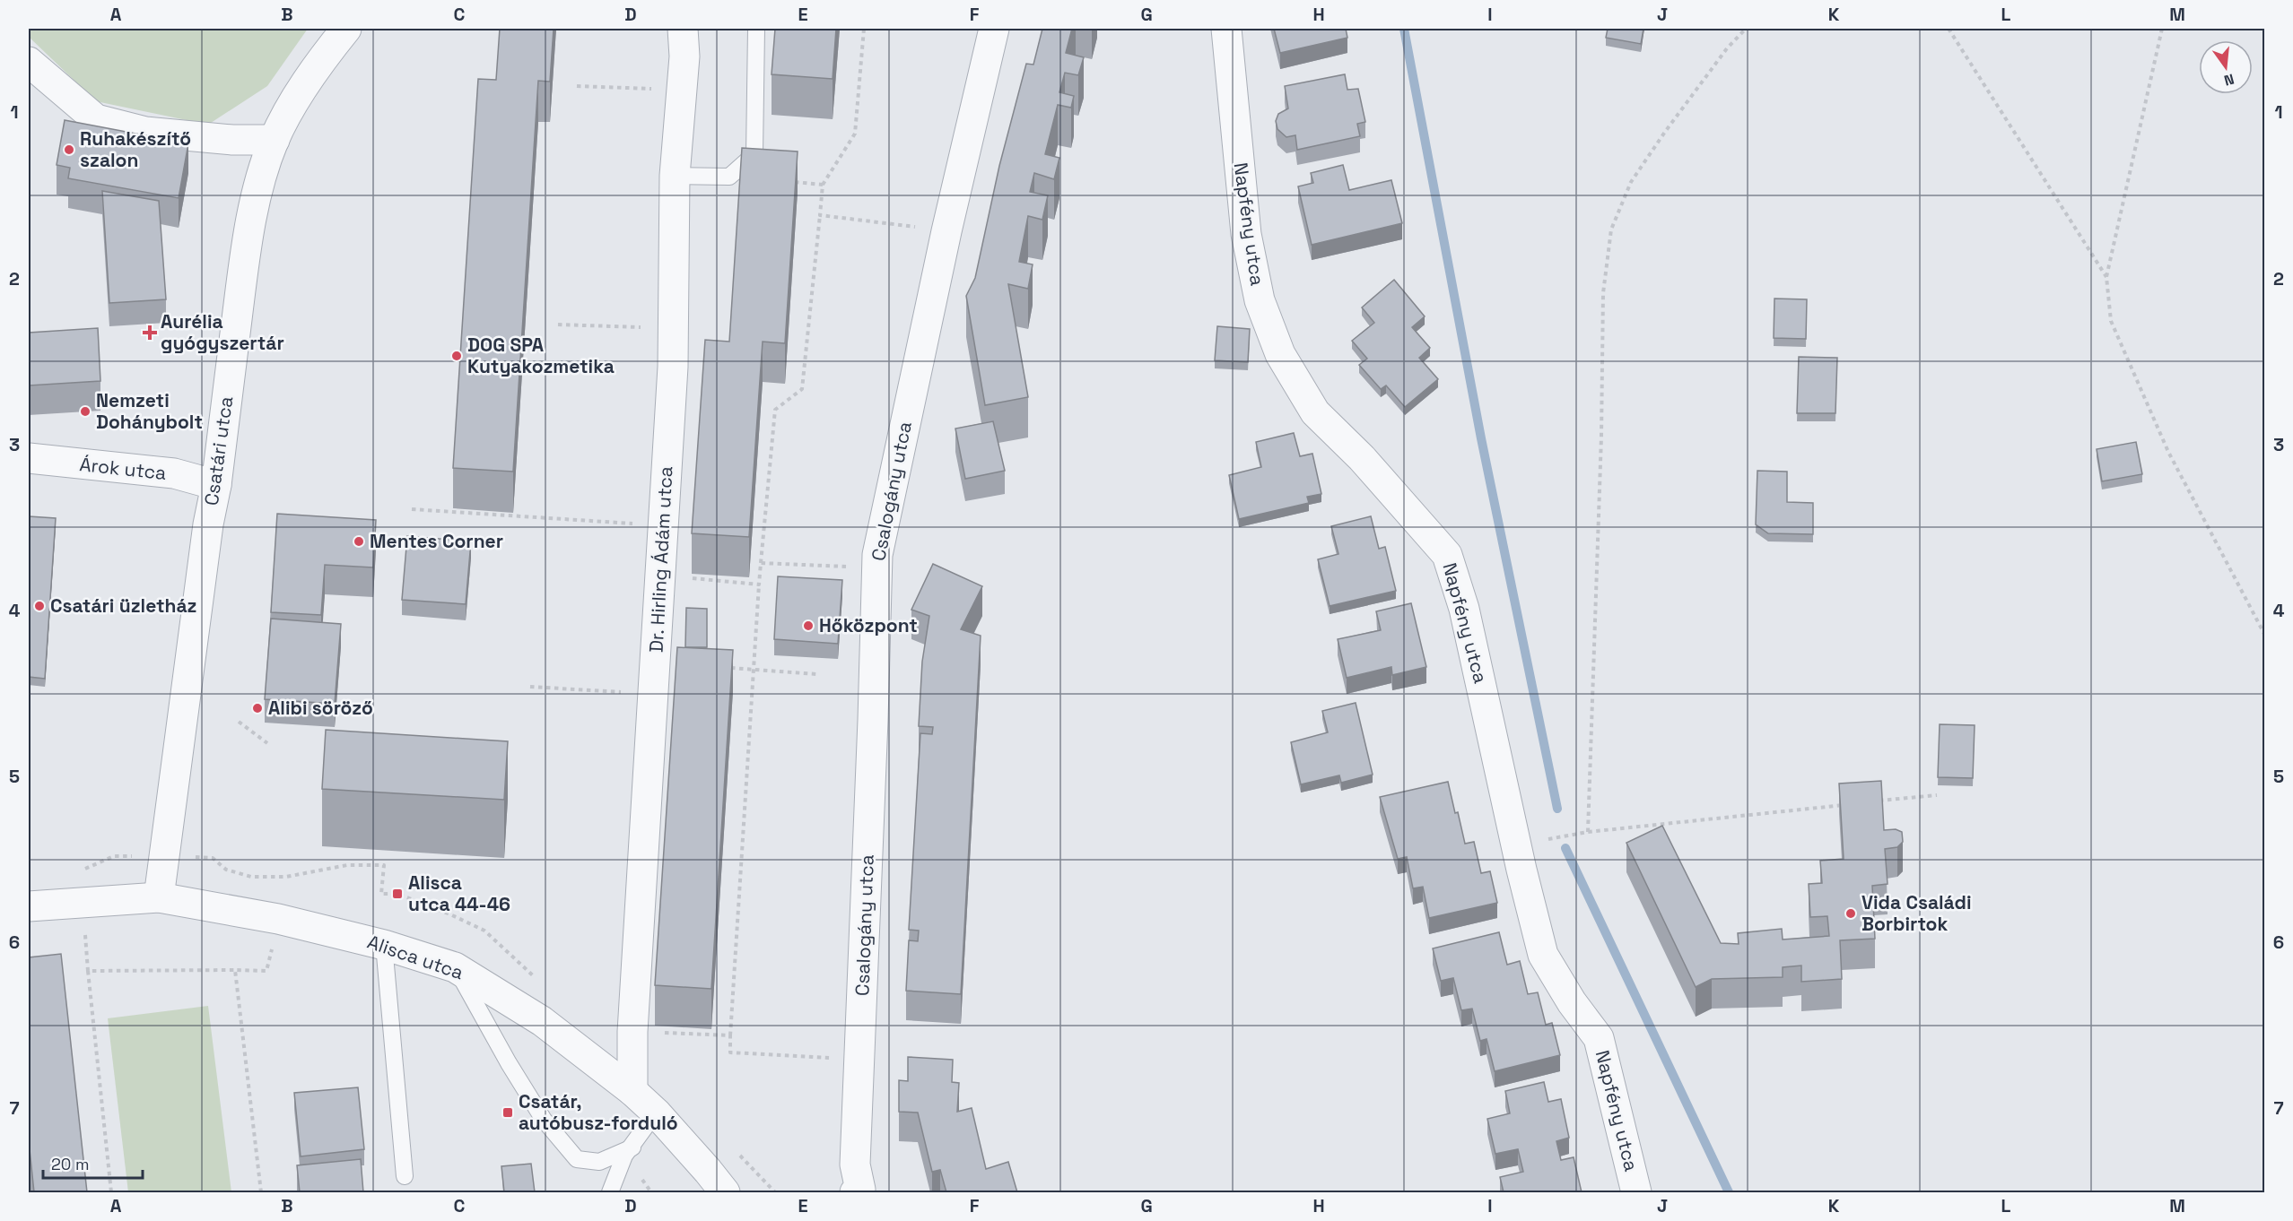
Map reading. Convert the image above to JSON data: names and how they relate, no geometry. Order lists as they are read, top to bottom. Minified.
{"streets":{"street":["Napfény utca","Csatári utca","Árok utca","Csalogány utca","Dr. Hirling Ádám utca","Alisca utca"]},"crossings":[["Csatári utca","Árok utca"],["Csatári utca","Alisca utca"],["Dr. Hirling Ádám utca","Alisca utca"]],"places":{"other":["Ruhakészítő szalon","DOG SPA Kutyakozmetika","Nemzeti Dohánybolt","Mentes Corner","Csatári üzletház","Hőközpont","Alibi söröző","Vida Családi Borbirtok"],"health":["Aurélia gyógyszertár"],"transit":["Alisca utca 44-46","Csatár, autóbusz-forduló"]},"scale_bar":"20 m","north":"bottom","grid":{"columns":["A","B","C","D","E","F","G","H","I","J","K","L","M"],"rows":["1","2","3","4","5","6","7"]}}
